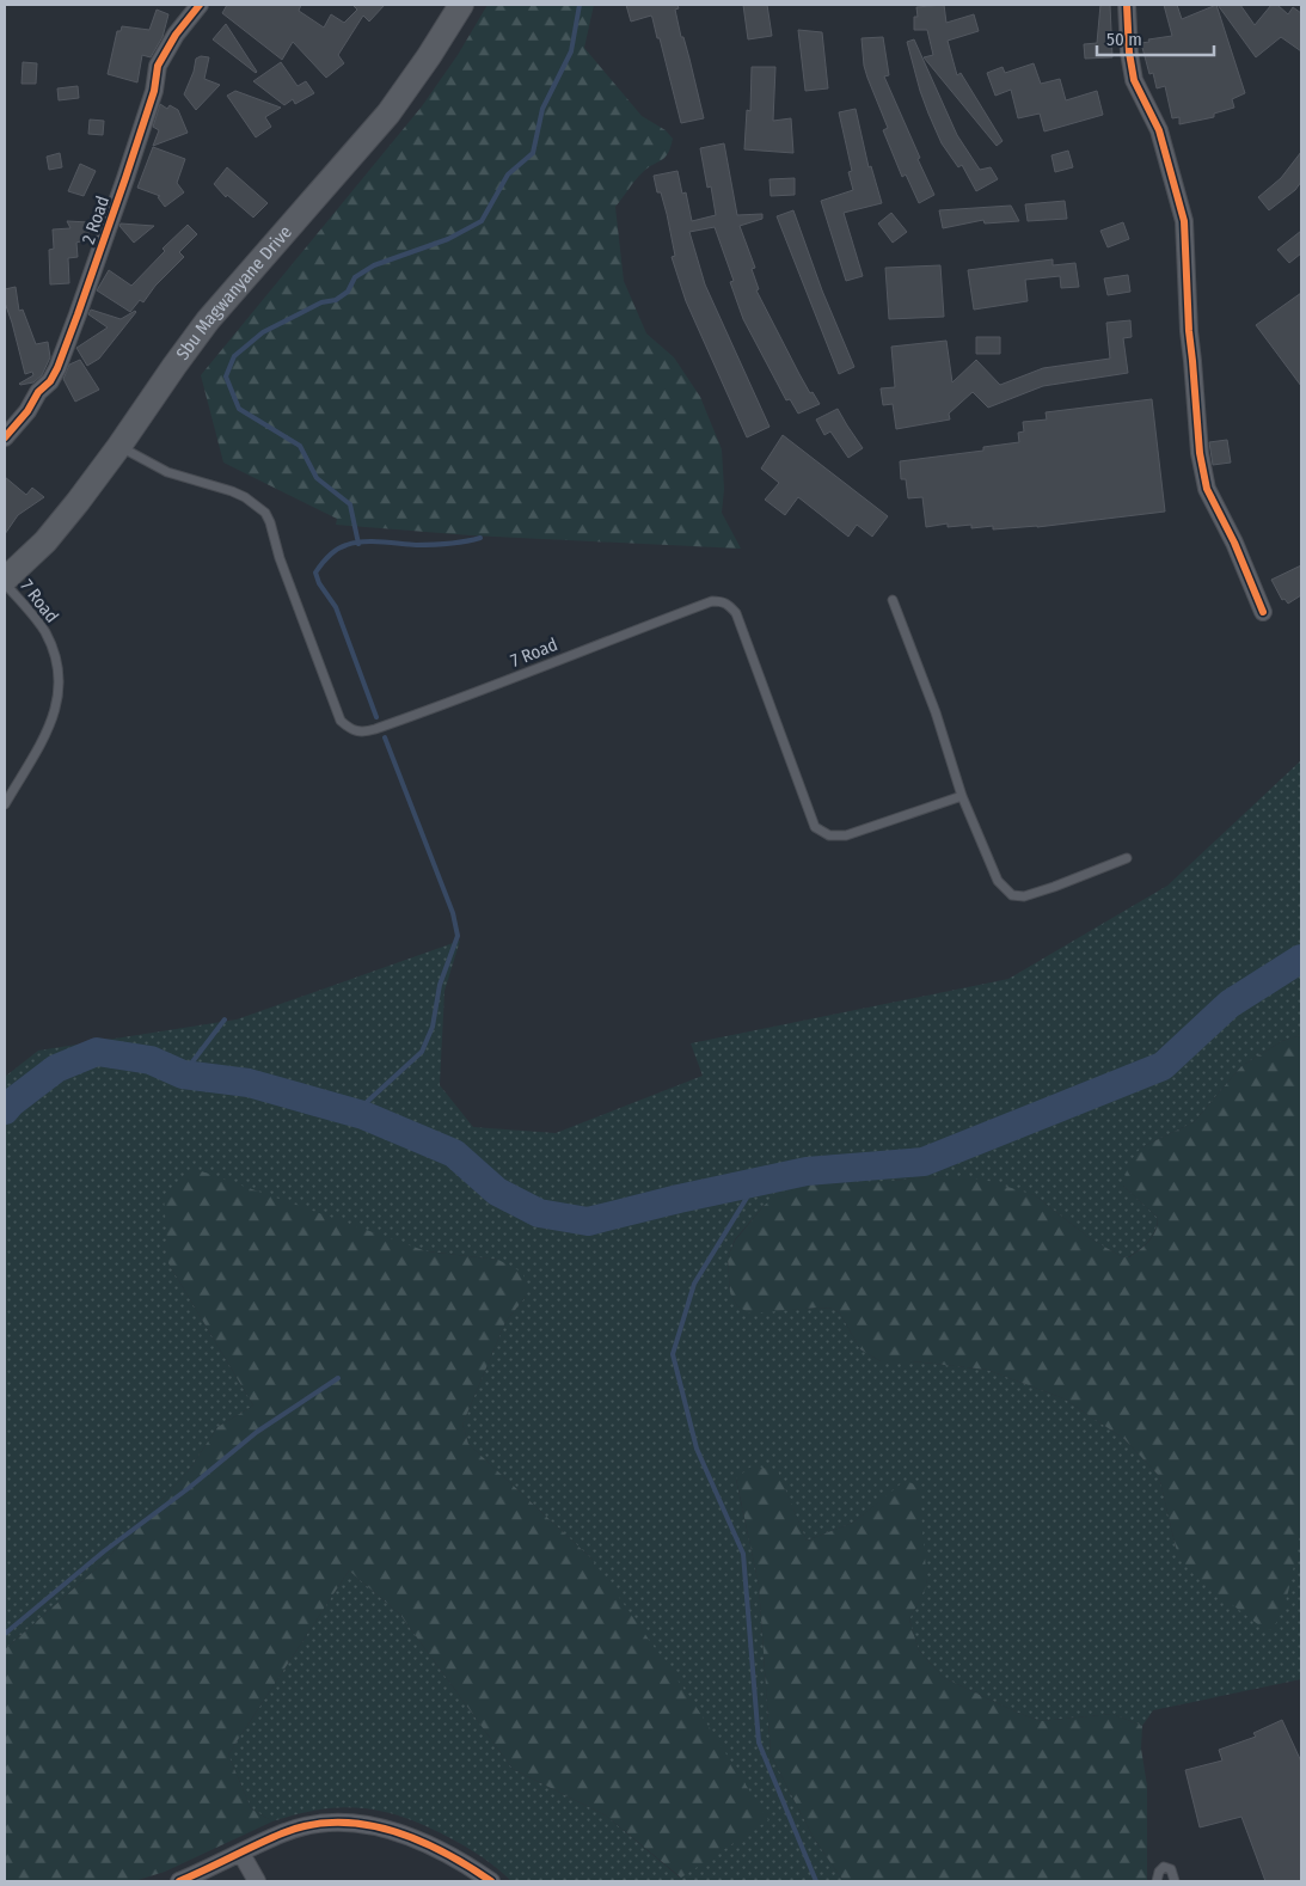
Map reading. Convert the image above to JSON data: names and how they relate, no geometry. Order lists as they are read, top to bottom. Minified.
{"streets":{"main road":["Sbu Magwanyane Drive"],"street":["2 Road"],"lane":["7 Road"]},"crossings":[["Sbu Magwanyane Drive","7 Road"]],"scale_bar":"50 m"}
